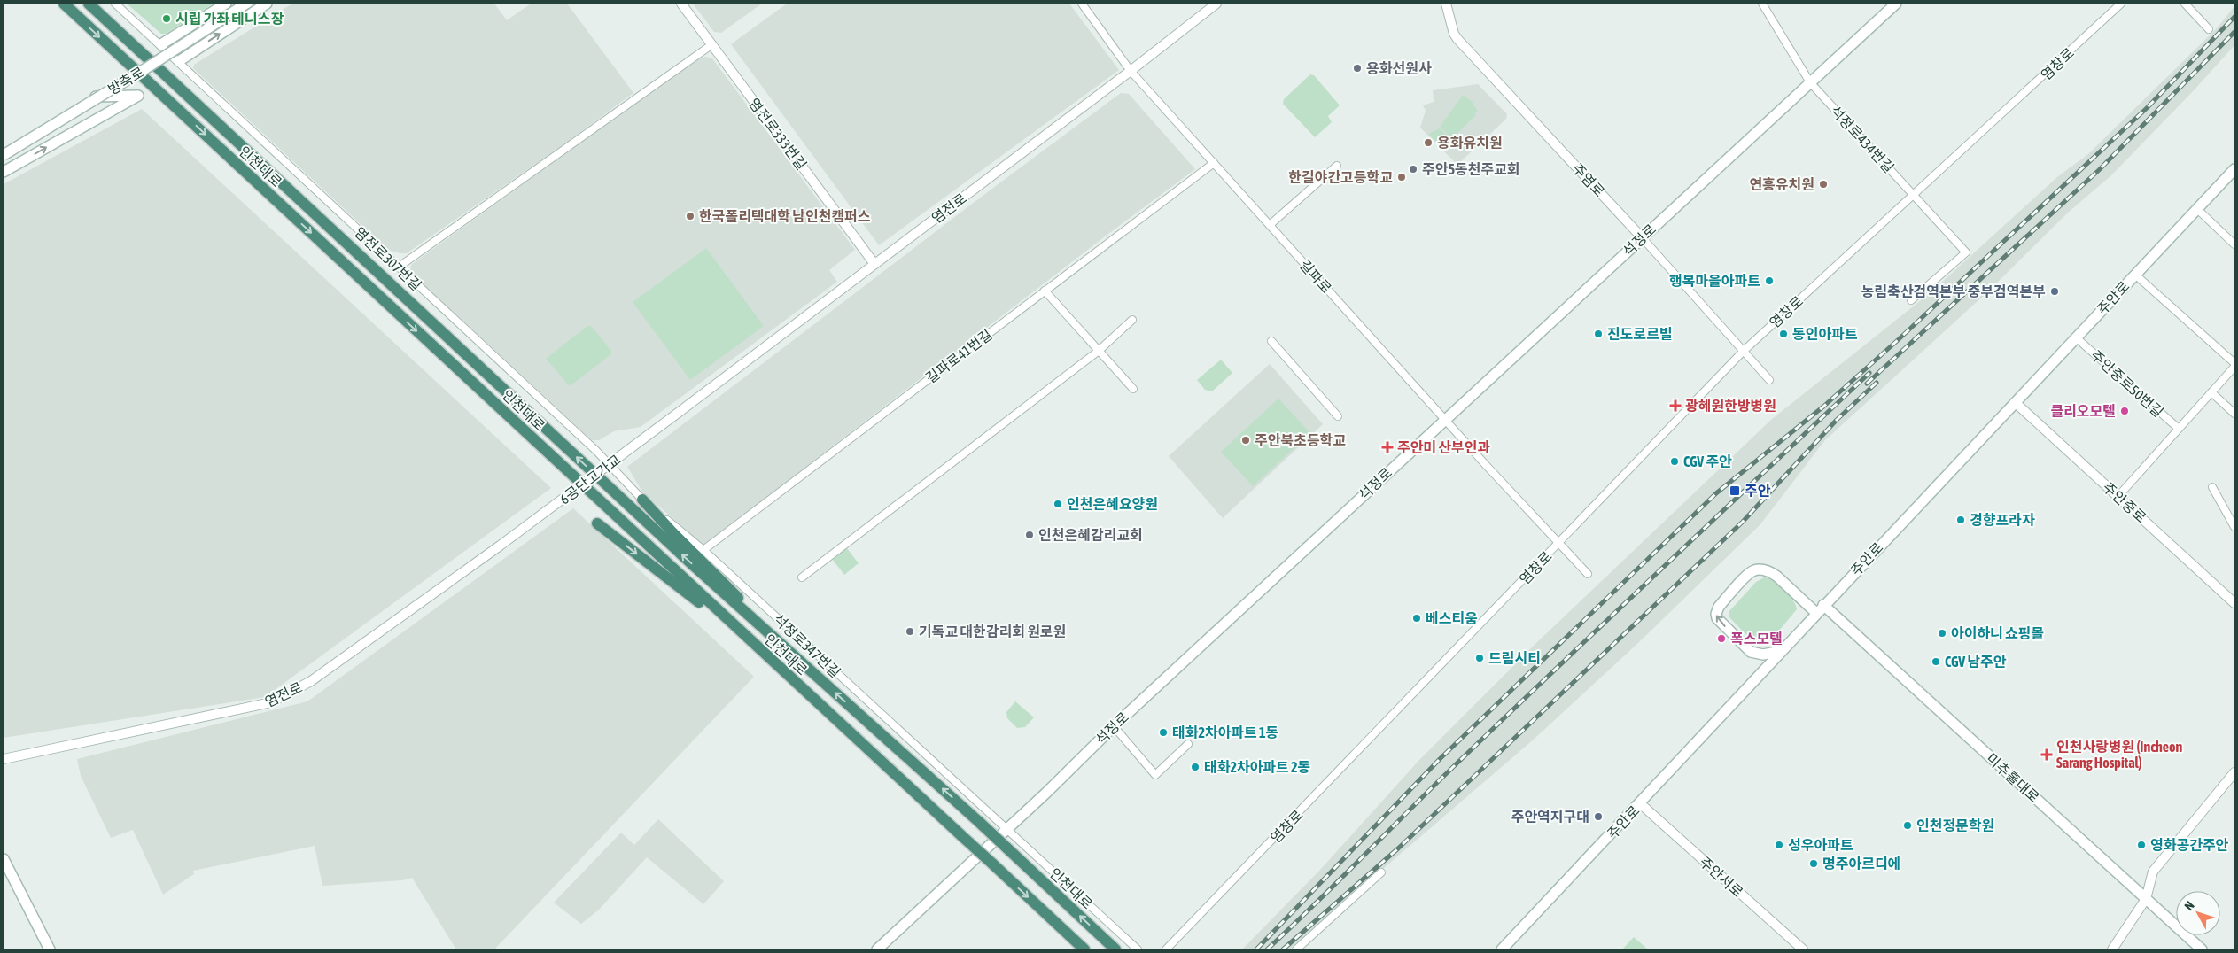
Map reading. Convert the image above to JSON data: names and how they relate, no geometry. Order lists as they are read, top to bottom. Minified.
{"streets":{"highway":["인천대로"],"main road":["방축로","석정로","주안로","미추홀대로"],"street":["염창로","염전로333번길","석정로434번길","주염로","염전로","염전로307번길","길파로","길파로41번길","주안중로50번길","6공단고가교","주안중로","석정로347번길","주안서로"]},"crossings":[["염창로","석정로434번길"],["염창로","주염로"],["염창로","길파로"],["염전로333번길","염전로"],["석정로434번길","석정로"],["주염로","석정로"],["염전로","길파로"],["염전로","6공단고가교"],["석정로","길파로"],["석정로","석정로347번길"],["염전로307번길","석정로347번길"],["길파로","길파로41번길"],["주안로","주안중로50번길"],["주안로","주안중로"],["주안로","미추홀대로"],["주안로","주안서로"],["길파로41번길","석정로347번길"]],"places":{"other":["시립 가좌 테니스장","용화선원사","용화유치원","주안5동천주교회","한길야간고등학교","연흥유치원","한국폴리텍대학 남인천캠퍼스","행복마을아파트","농림축산검역본부 중부검역본부","진도로르빌","동인아파트","클리오모텔","주안북초등학교","CGV 주안","인천은혜요양원","경향프라자","인천은혜감리교회","베스티움","기독교 대한감리회 원로원","아이하니 쇼핑몰","폭스모텔","드림시티","CGV 남주안","태화2차아파트 1동","태화2차아파트 2동","주안역지구대","인천정문학원","성우아파트","영화공간주안","명주아르디에"],"health":["광혜원한방병원","주안미 산부인과","인천사랑병원 (Incheon Sarang Hospital)"],"transit":["주안"]},"north":"top left"}
